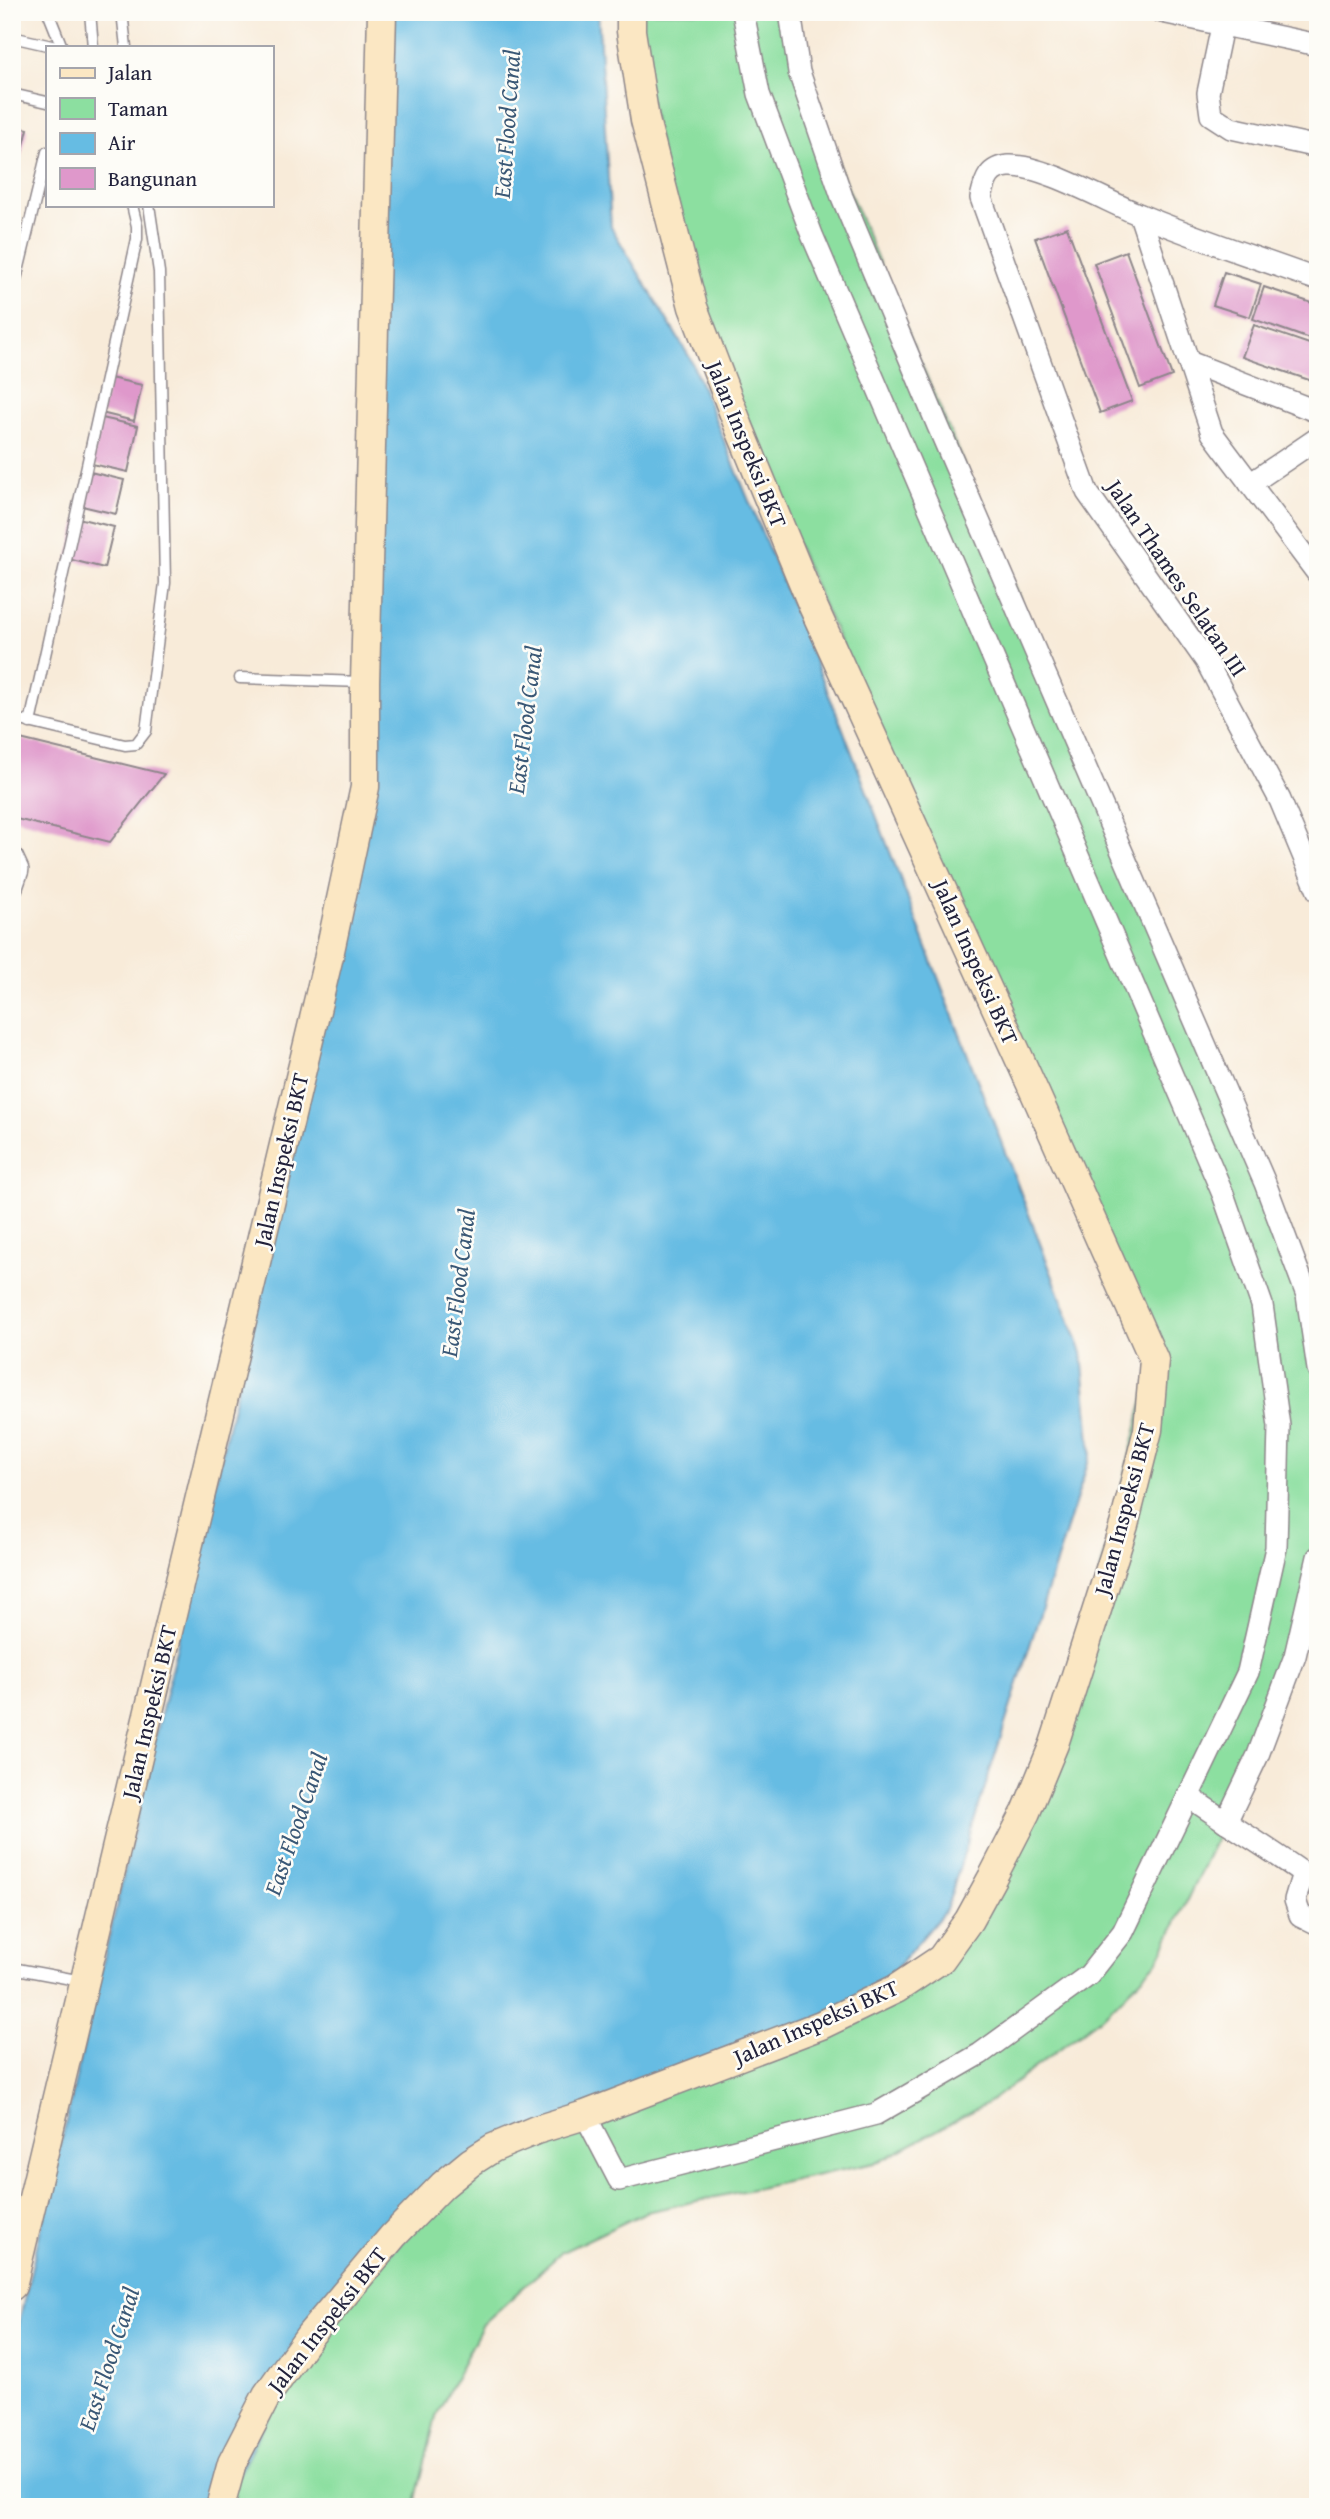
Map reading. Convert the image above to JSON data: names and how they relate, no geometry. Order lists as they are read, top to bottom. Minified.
{"streets":{"street":["Jalan Inspeksi BKT","Jalan Thames Selatan III"]},"water":["East Flood Canal"],"legend":["Jalan","Taman","Air","Bangunan"]}
